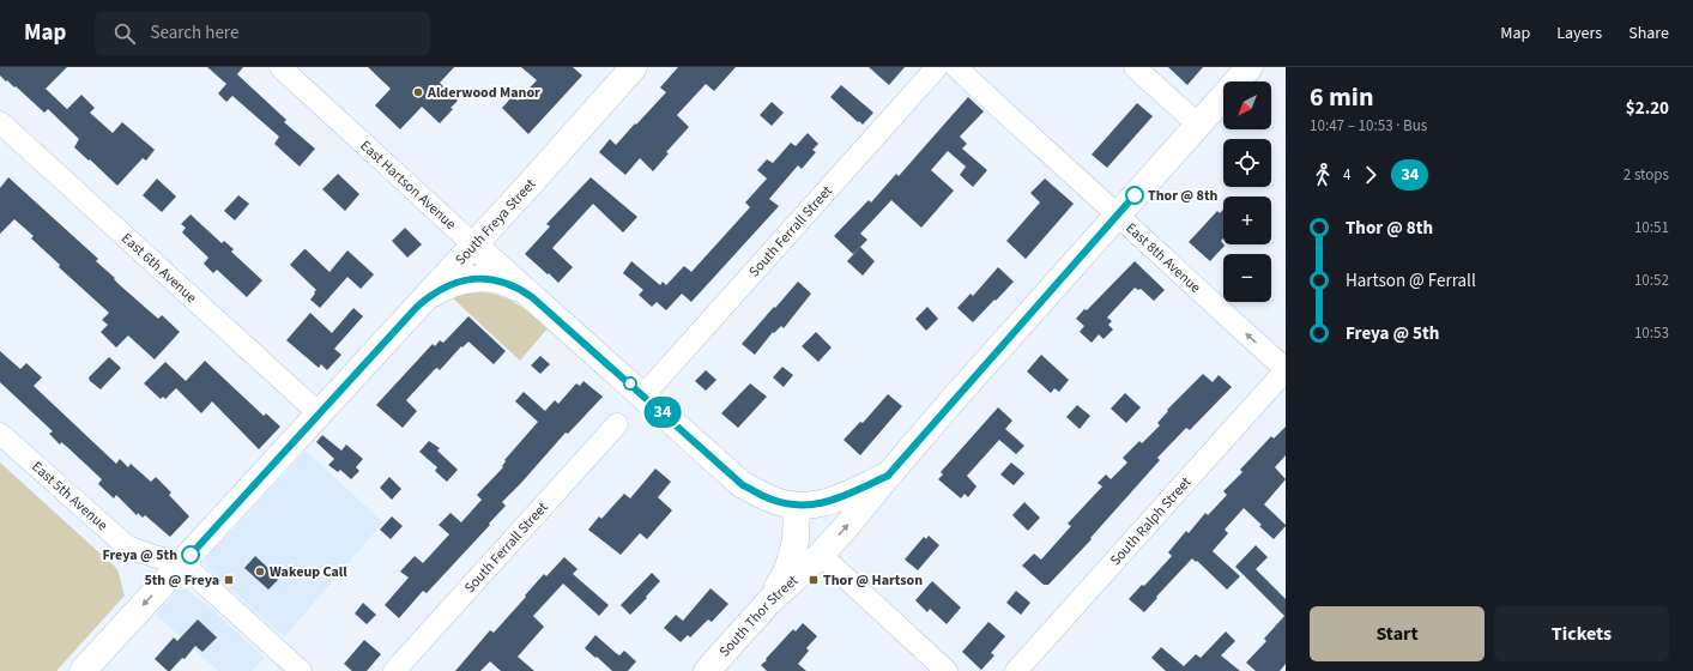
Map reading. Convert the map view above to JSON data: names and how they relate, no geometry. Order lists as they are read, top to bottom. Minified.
{"streets":{"main road":["East Hartson Avenue","South Freya Street","South Thor Street"],"street":["South Ferrall Street","East 8th Avenue","East 6th Avenue","East 5th Avenue","South Ralph Street"]},"crossings":[["East Hartson Avenue","South Freya Street"],["East Hartson Avenue","South Ferrall Street"],["East Hartson Avenue","South Thor Street"],["South Freya Street","East 6th Avenue"],["South Freya Street","East 5th Avenue"],["East 8th Avenue","South Ralph Street"],["East 8th Avenue","South Thor Street"]],"one_way":["East 8th Avenue"],"places":{"other":["Alderwood Manor","Thor @ 8th","Freya @ 5th","Wakeup Call"],"transit":["5th @ Freya","Thor @ Hartson"]},"lines":["bus line 34"],"north":"bottom left","page":{"header":"Map","search":"Search here","nav":["Map","Layers","Share"],"on_map":"34","heading":["6 min","10:47 – 10:53 · Bus","$2.20"],"map_buttons":["+","−"],"legs":["4","34","2 stops"],"list":[{"name":"Thor @ 8th","value":"10:51"},{"name":"Hartson @ Ferrall","value":"10:52"},{"name":"Freya @ 5th","value":"10:53"}],"buttons":["Start","Tickets"]}}
